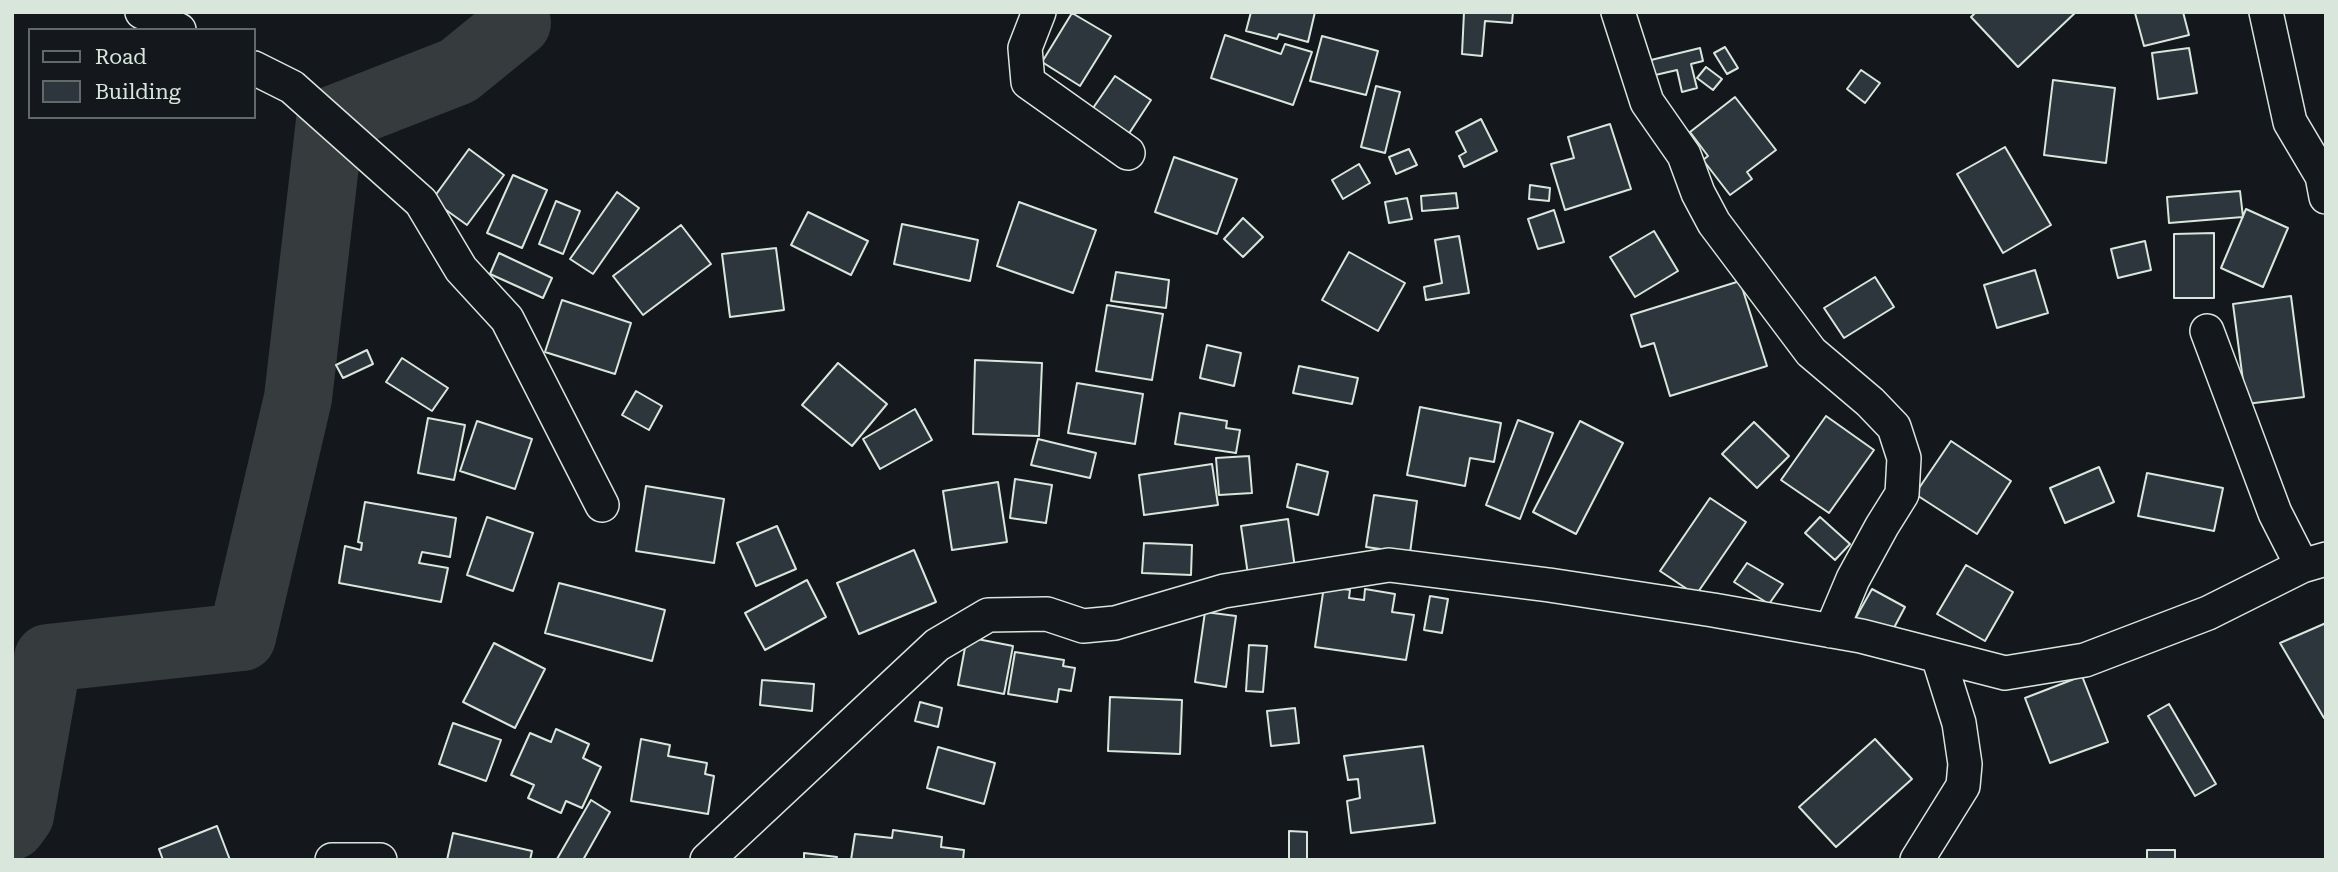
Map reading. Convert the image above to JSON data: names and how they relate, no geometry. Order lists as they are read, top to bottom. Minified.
{"legend":["Road","Building"]}
